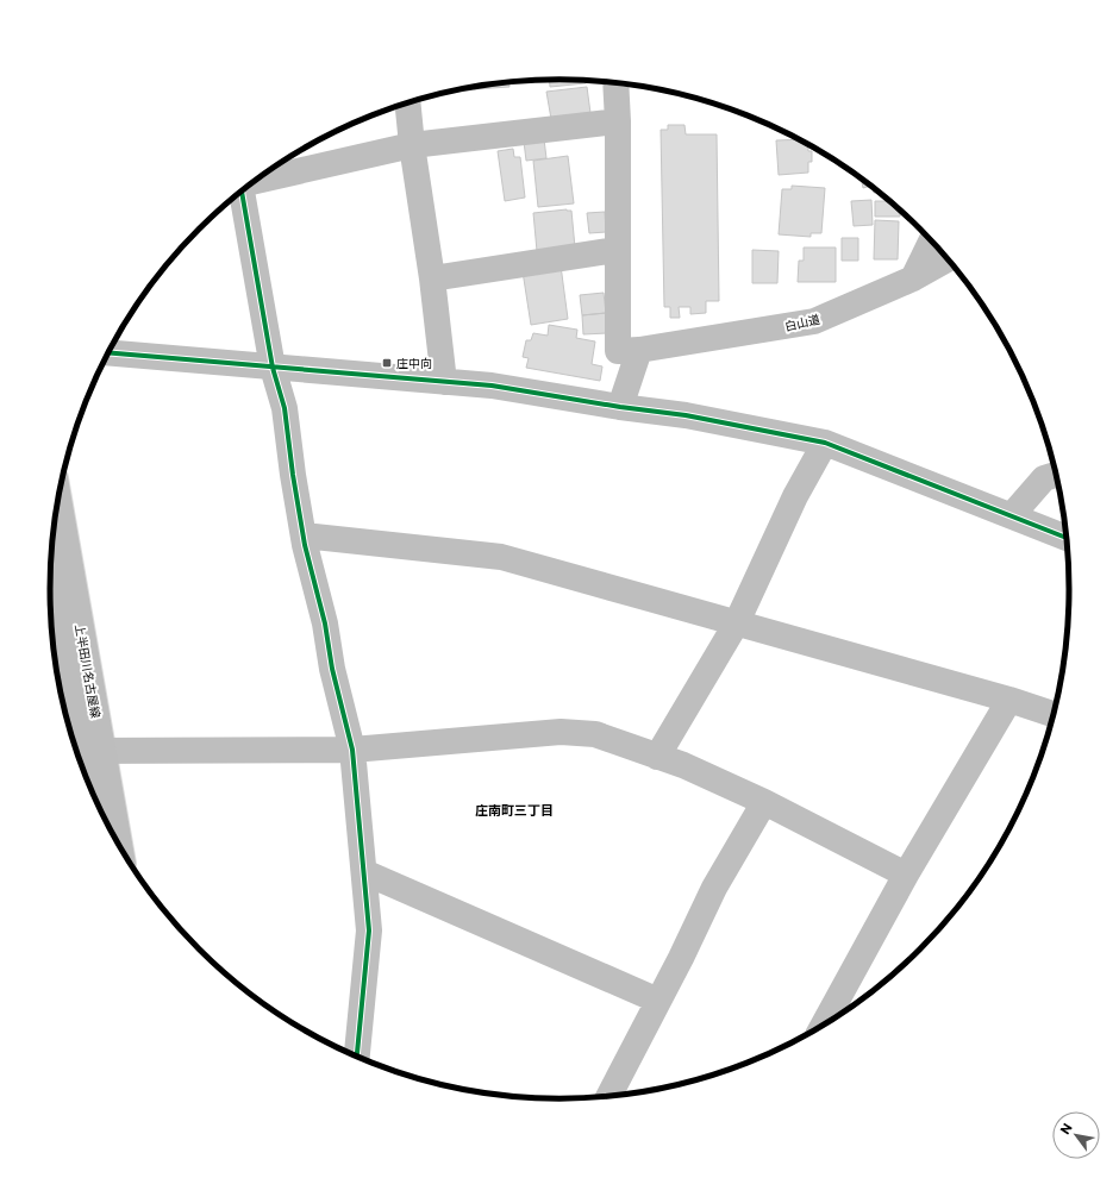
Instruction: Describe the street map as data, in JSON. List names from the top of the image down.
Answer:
{
  "streets": {
    "main road": ["上半田川名古屋線"],
    "street": ["白山道"]
  },
  "districts": ["庄南町三丁目"],
  "places": {
    "transit": ["庄中向"]
  },
  "north": "top left"
}
